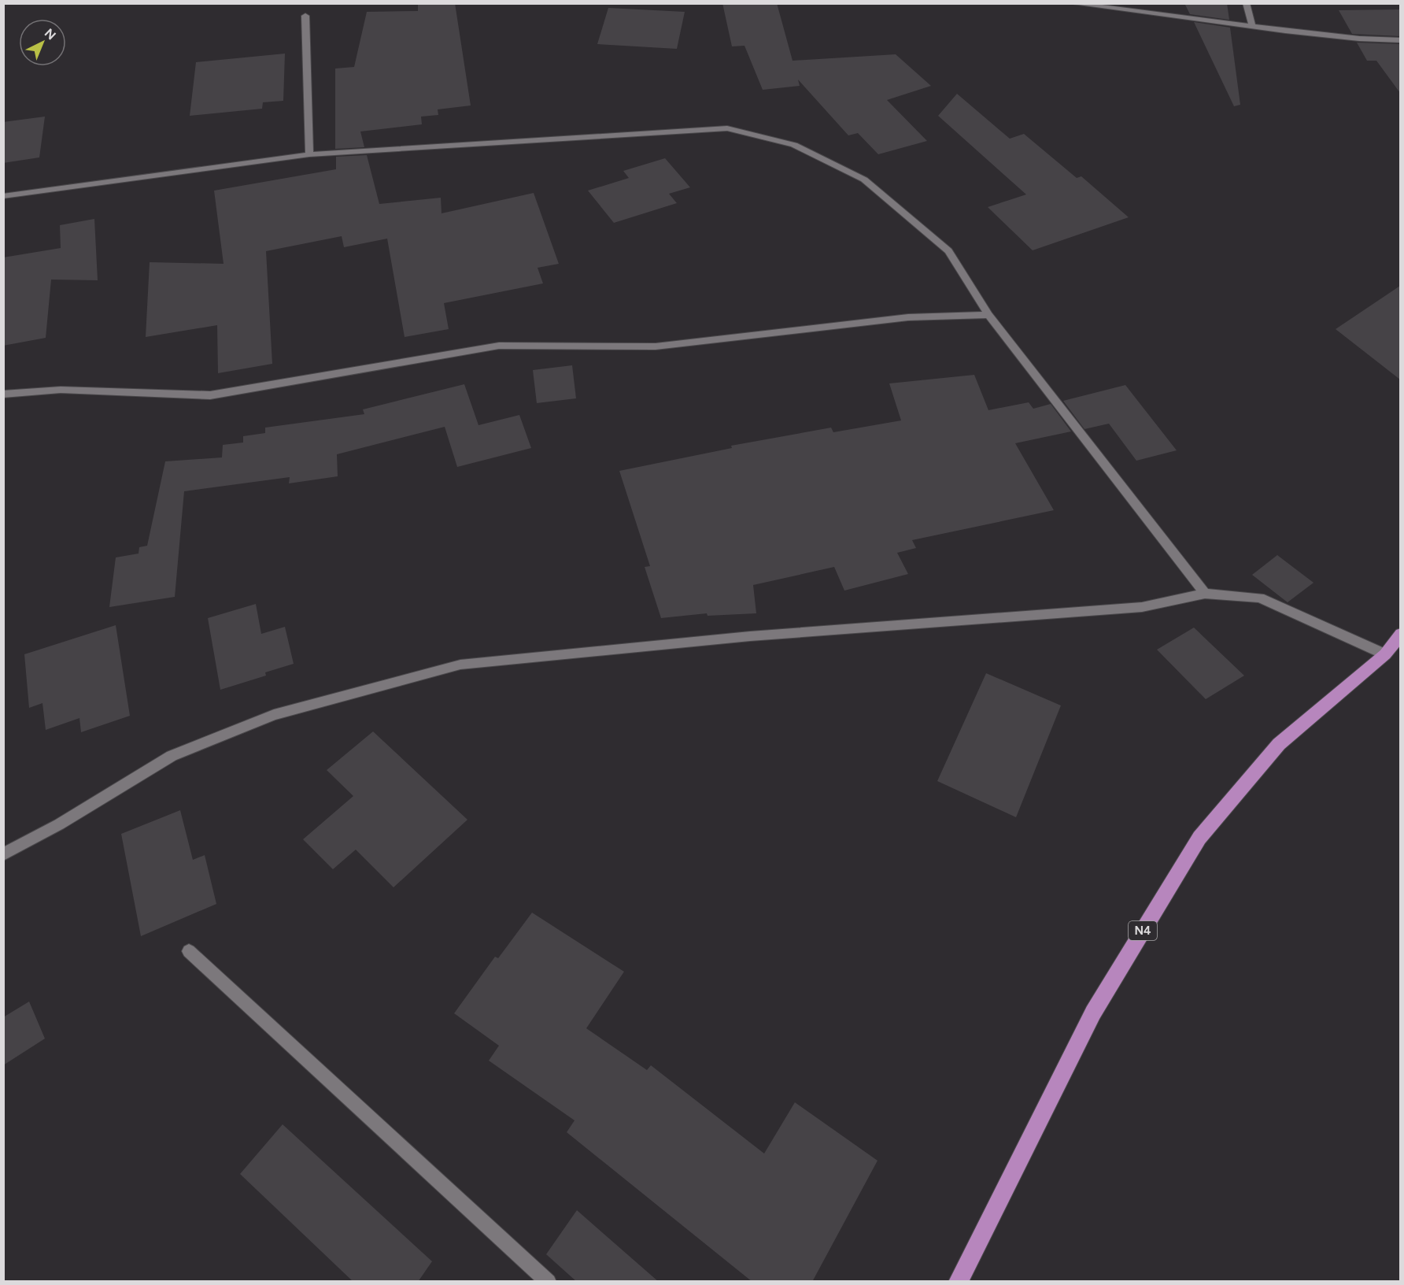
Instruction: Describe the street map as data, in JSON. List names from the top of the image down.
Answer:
{
  "streets": {
    "highway": ["N4"]
  },
  "north": "top right"
}
